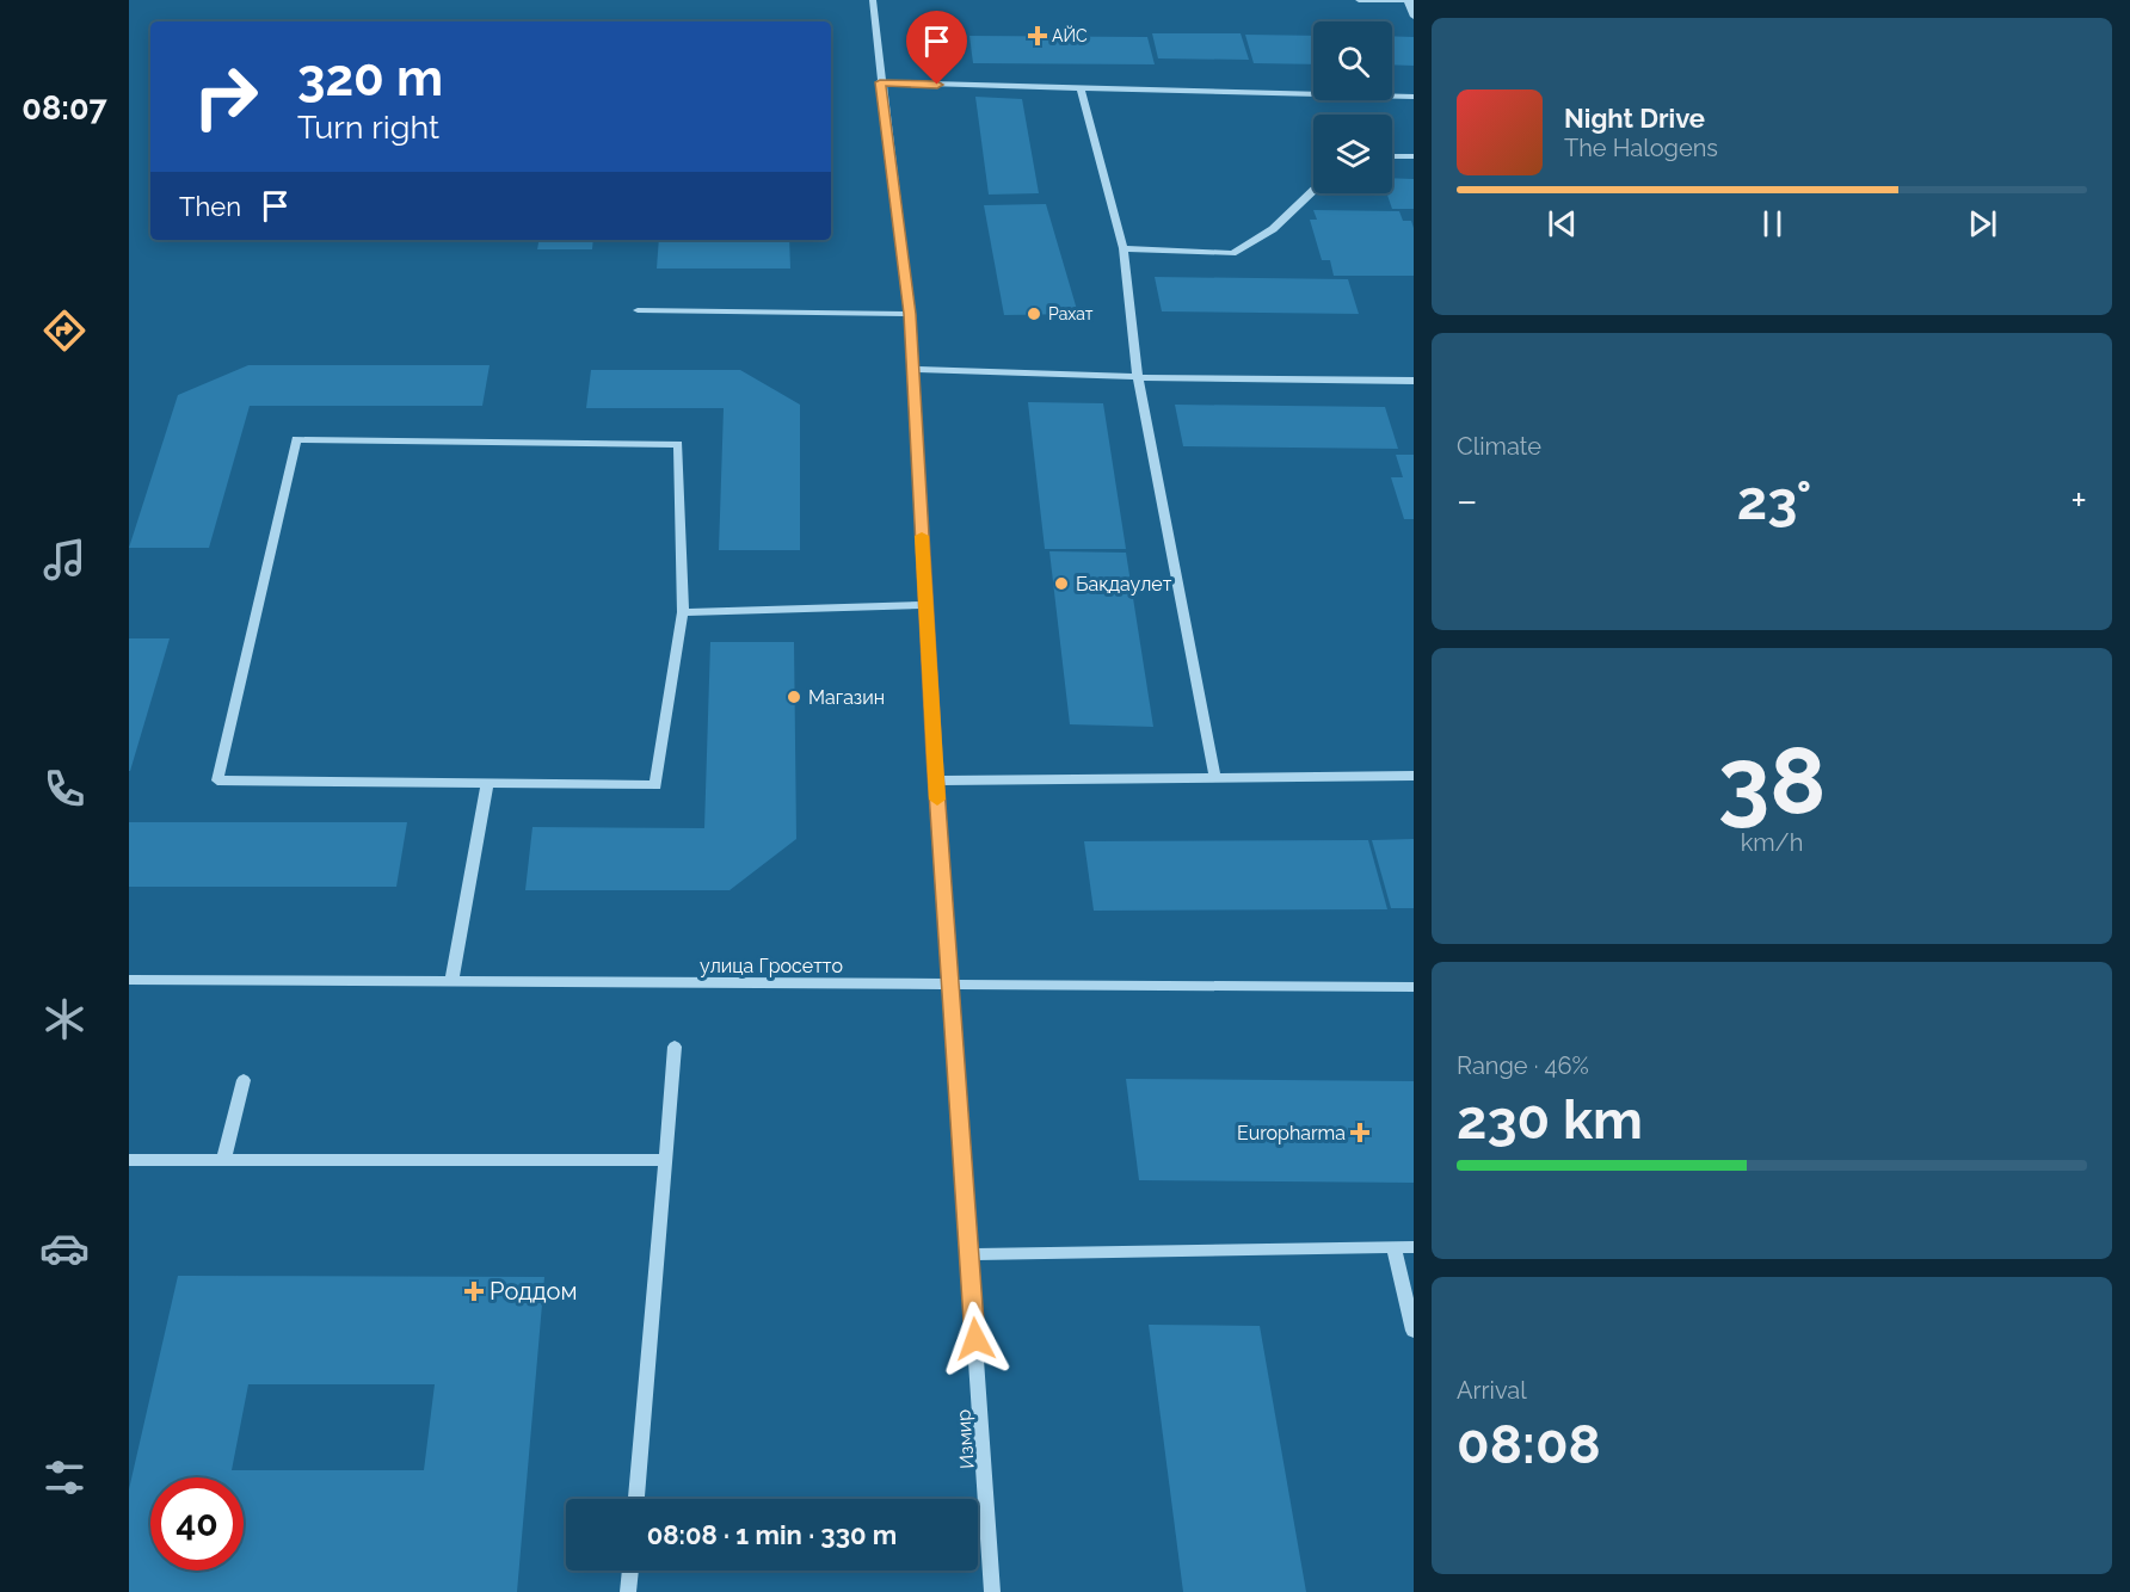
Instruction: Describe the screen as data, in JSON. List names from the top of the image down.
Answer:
{
  "streets": {
    "street": ["улица Гросетто", "Измир"]
  },
  "crossings": [
    ["улица Гросетто", "Измир"]
  ],
  "places": {
    "health": ["АЙС", "Europharma", "Роддом"],
    "other": ["Рахат", "Бақдаулет", "Магазин"]
  },
  "page": {
    "tabs": "08:07",
    "turn": ["320 m", "Turn right"],
    "song": ["Night Drive", "The Halogens"],
    "then": "Then",
    "tile": [
      "Climate",
      ["38", "km/h"],
      ["Range · 46%", "230 km"],
      ["Arrival", "08:08"]
    ],
    "heat": ["−", "23°", "+"],
    "limit": "40",
    "trip": "08:08 · 1 min · 330 m"
  }
}
